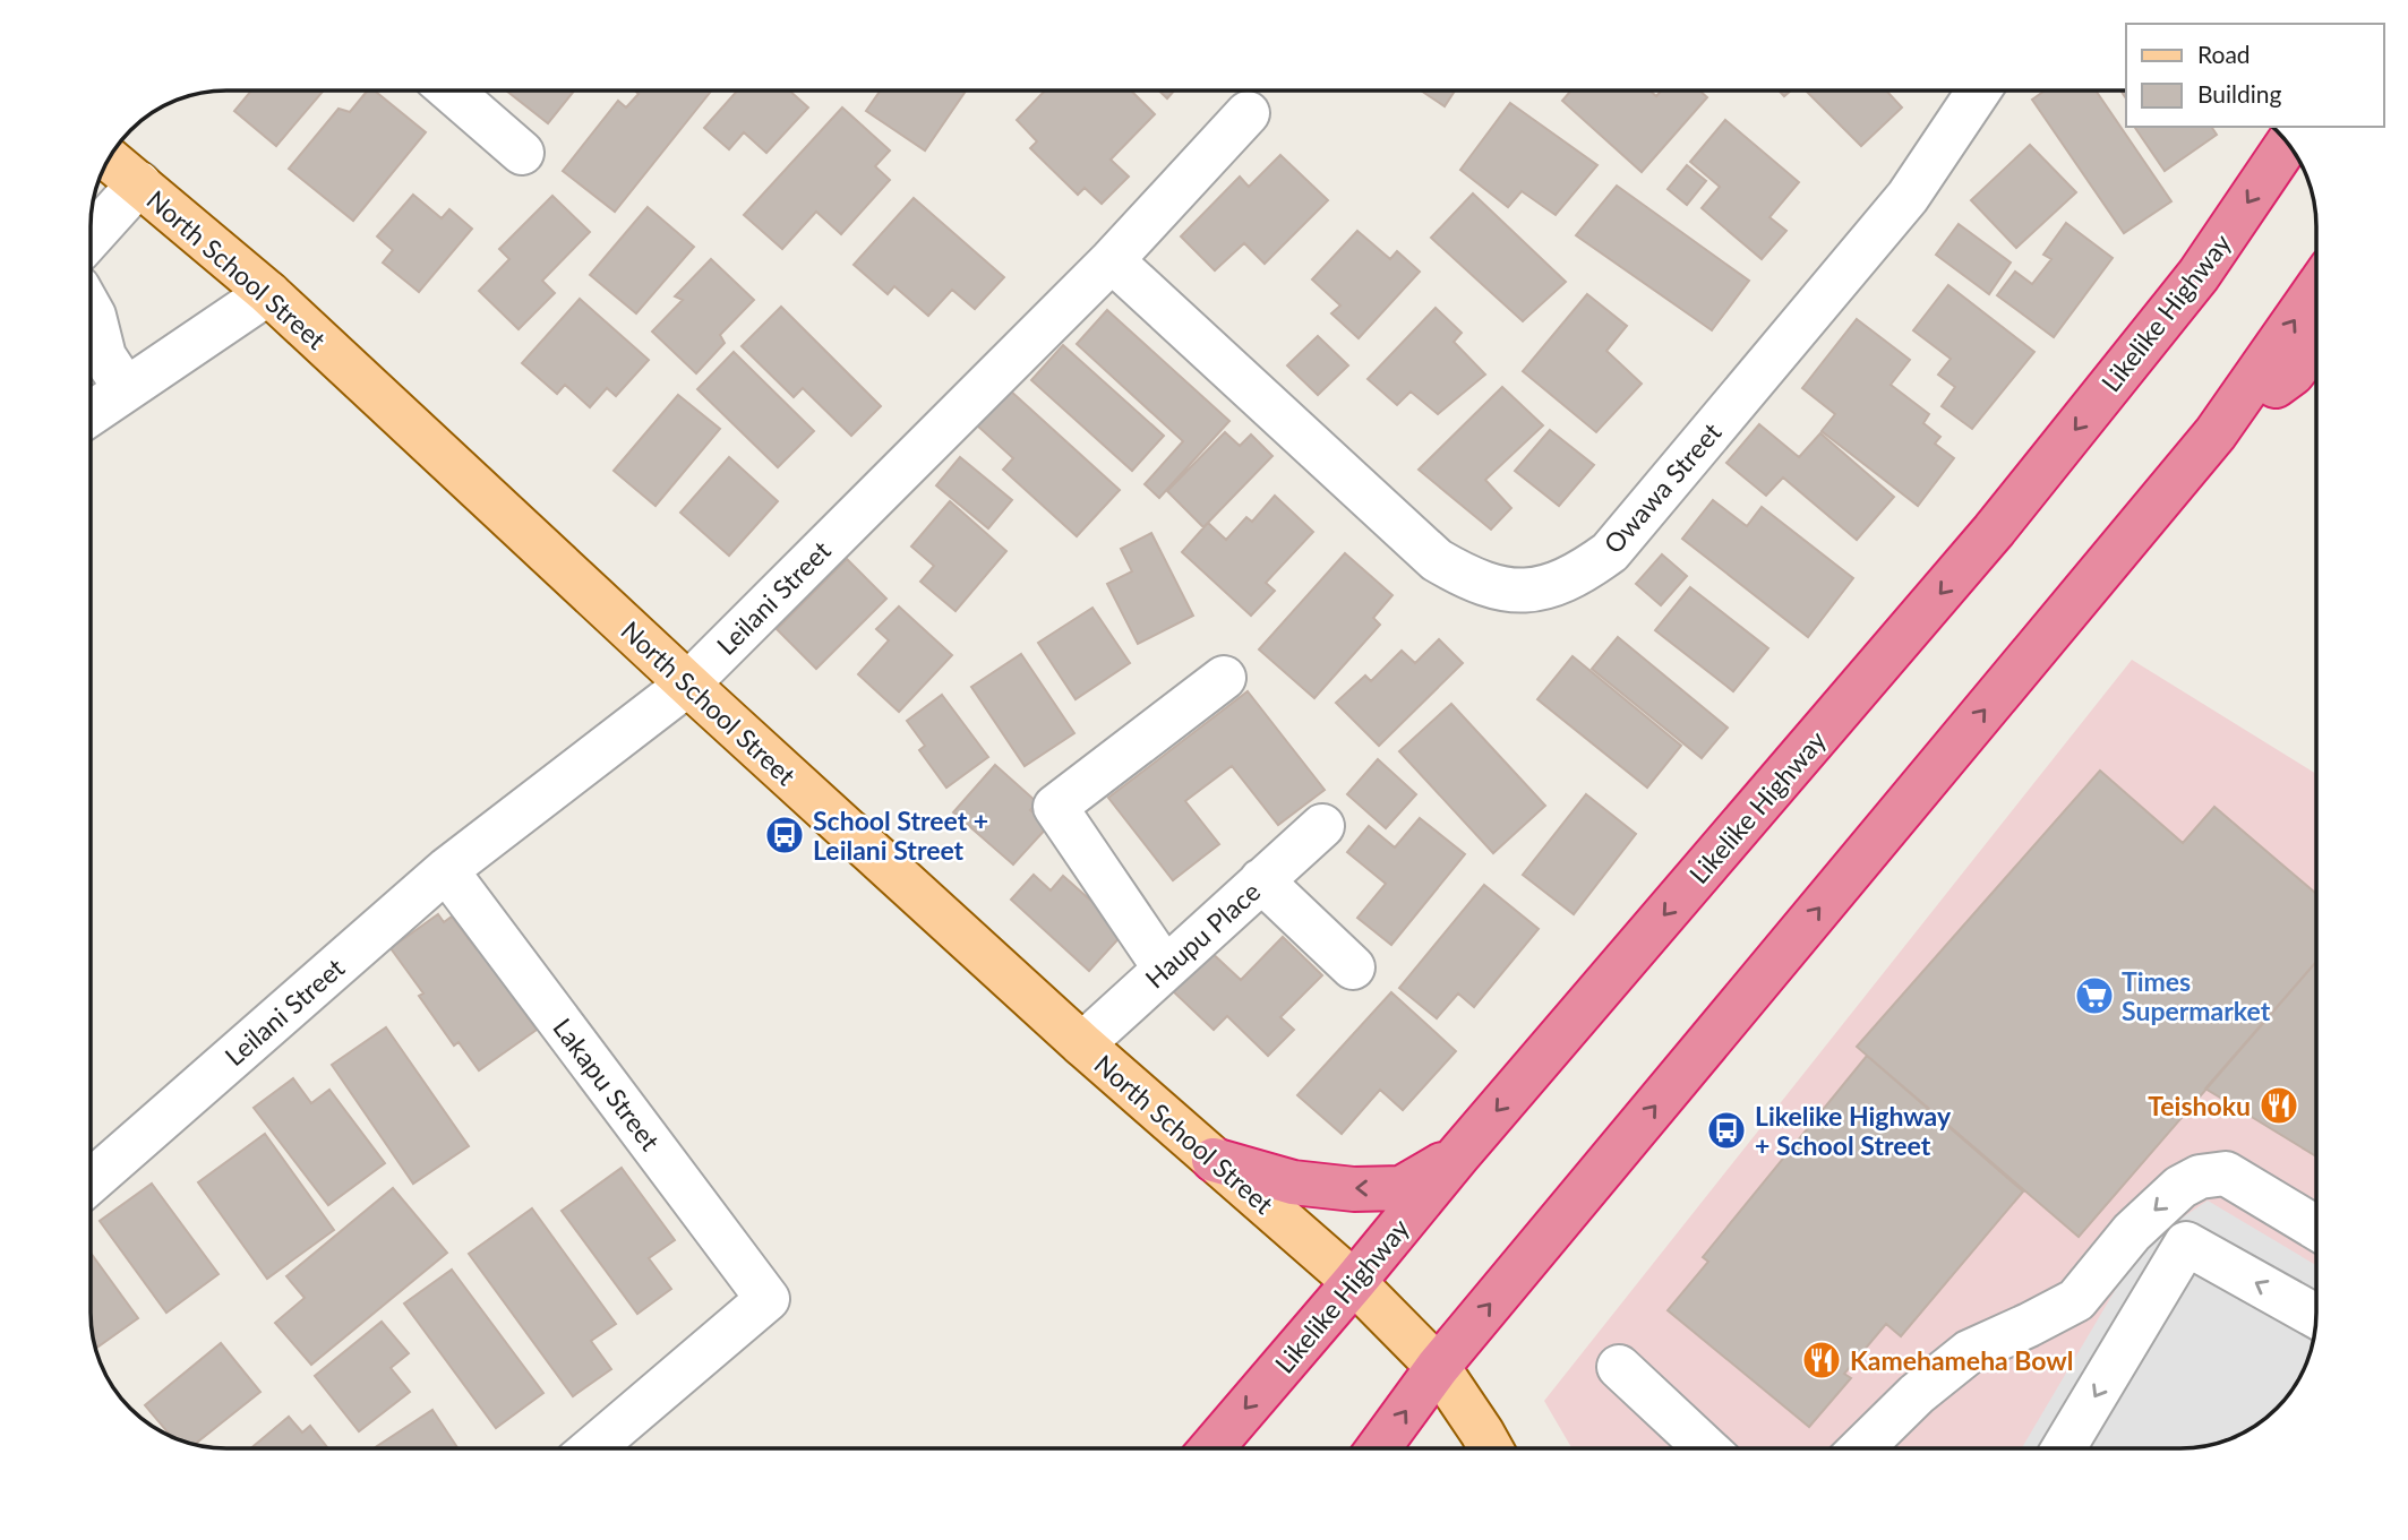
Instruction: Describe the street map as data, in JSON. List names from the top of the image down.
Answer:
{
  "streets": {
    "highway": ["Likelike Highway"],
    "main road": ["North School Street"],
    "street": [
      "Owawa Street",
      "Leilani Street",
      "Haupu Place",
      "Lakapu Street"
    ]
  },
  "crossings": [
    ["North School Street", "Likelike Highway"],
    ["North School Street", "Leilani Street"],
    ["North School Street", "Haupu Place"],
    ["Owawa Street", "Leilani Street"],
    ["Leilani Street", "Lakapu Street"]
  ],
  "places": {
    "bus stop": ["School Street + Leilani Street", "Likelike Highway + School Street"],
    "supermarket": ["Times Supermarket"],
    "restaurant": ["Teishoku", "Kamehameha Bowl"]
  },
  "legend": ["Road", "Building"]
}
